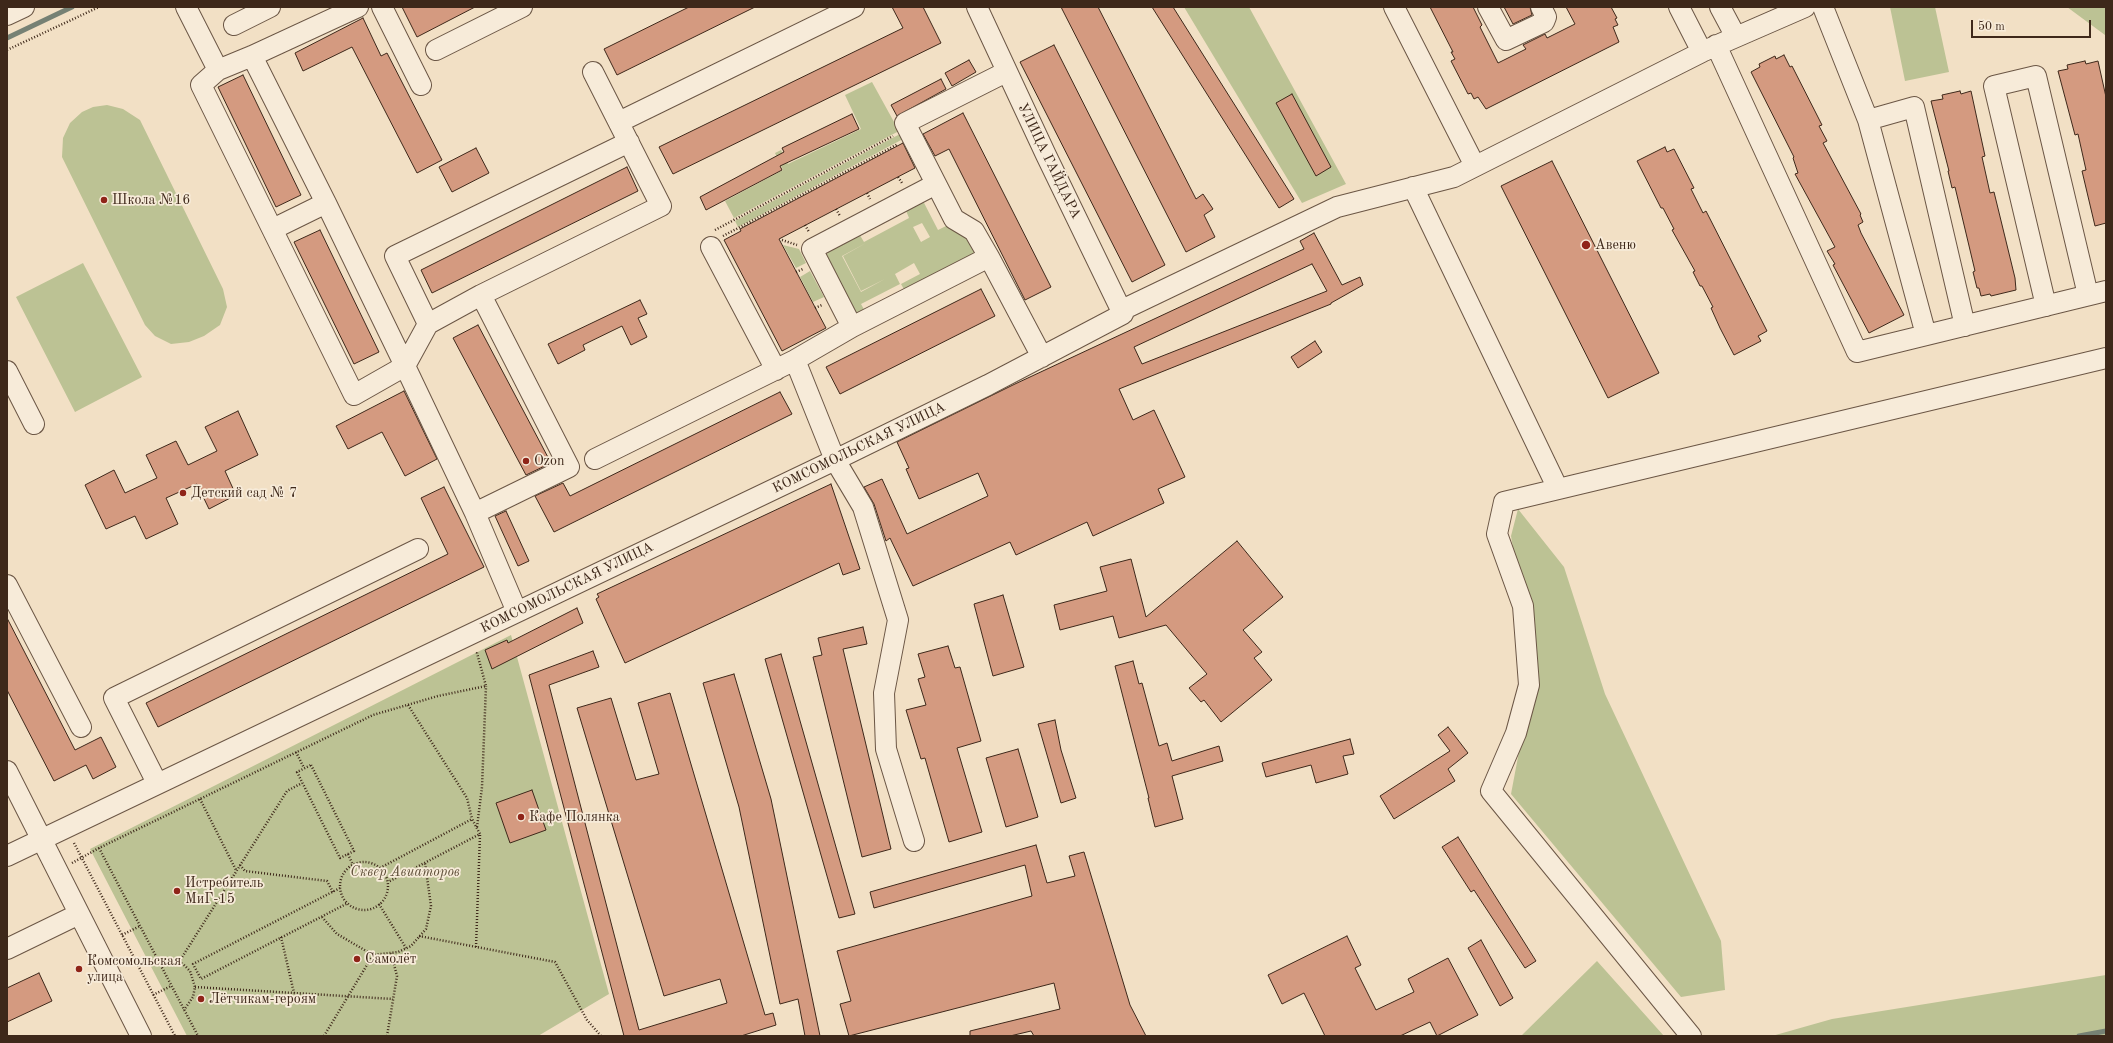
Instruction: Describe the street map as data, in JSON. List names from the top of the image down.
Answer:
{
  "streets": {
    "street": ["УЛИЦА ГАЙДАРА", "КОМСОМОЛЬСКАЯ УЛИЦА"]
  },
  "crossings": [
    ["УЛИЦА ГАЙДАРА", "КОМСОМОЛЬСКАЯ УЛИЦА"]
  ],
  "parks": ["Сквер Авиаторов"],
  "places": [
    "Школа №16",
    "Авеню",
    "Ozon",
    "Детский сад № 7",
    "Кафе Полянка",
    "Истребитель МиГ-15",
    "Самолёт",
    "Комсомольская улица",
    "Лётчикам-героям"
  ],
  "scale_bar": "50 m"
}
